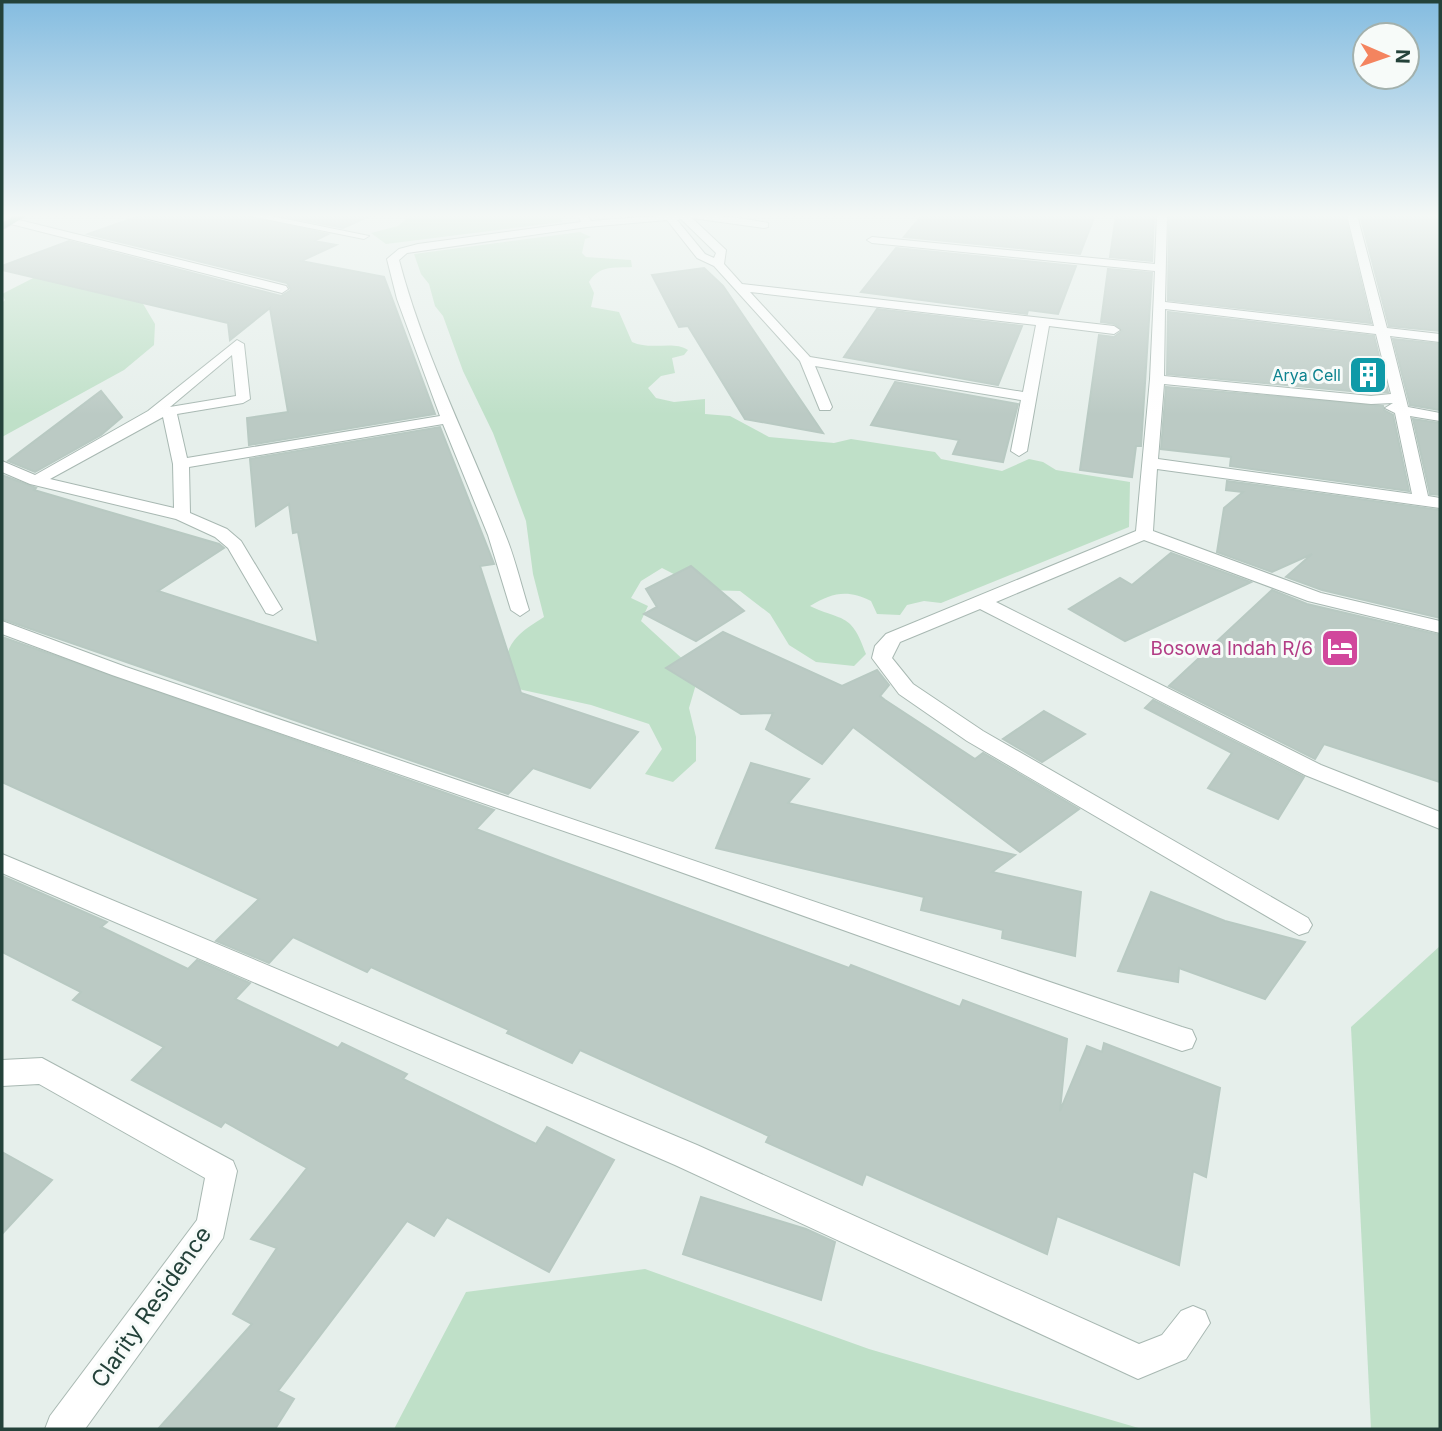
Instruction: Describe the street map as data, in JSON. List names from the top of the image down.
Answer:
{
  "streets": {
    "street": ["Clarity Residence"]
  },
  "places": {
    "building": ["Arya Cell"],
    "hotel": ["Bosowa Indah R/6"]
  },
  "north": "right"
}
